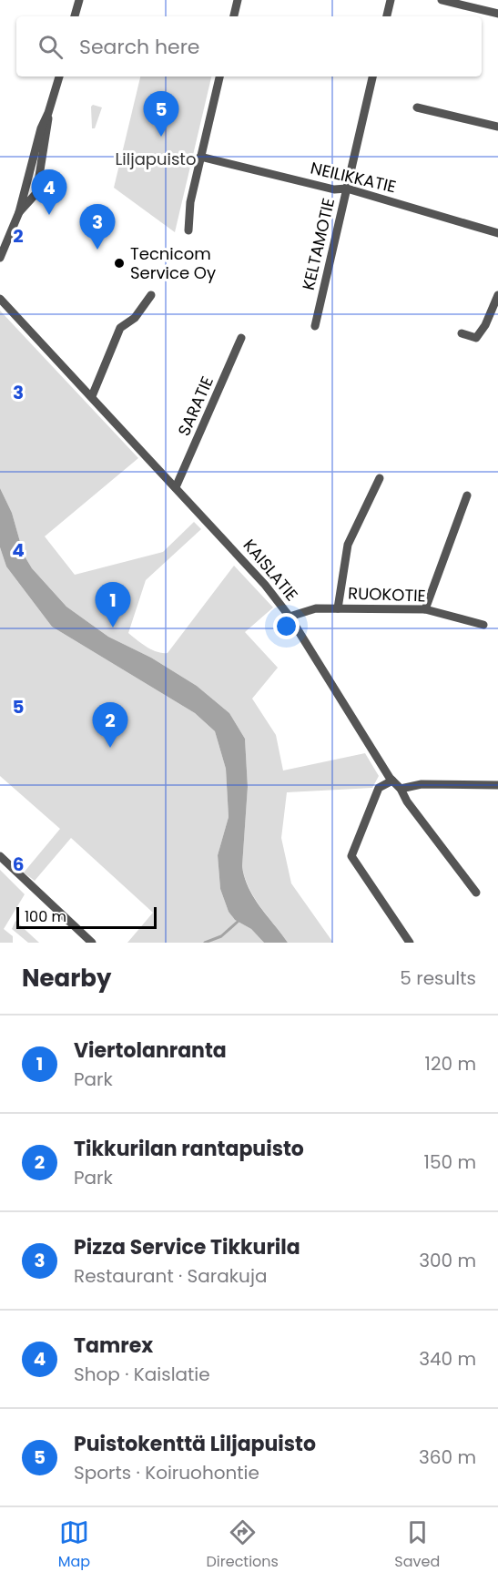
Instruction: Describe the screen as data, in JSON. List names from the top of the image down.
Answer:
{
  "streets": {
    "street": [
      "NEILIKKATIE",
      "KELTAMOTIE",
      "SARATIE",
      "KAISLATIE",
      "RUOKOTIE"
    ]
  },
  "crossings": [
    ["NEILIKKATIE", "KELTAMOTIE"],
    ["SARATIE", "KAISLATIE"],
    ["KAISLATIE", "RUOKOTIE"]
  ],
  "parks": ["Liljapuisto"],
  "places": ["Tecnicom Service Oy"],
  "scale_bar": "100 m",
  "page": {
    "search": "Search here",
    "pins": [
      "5",
      "4",
      "3",
      "1",
      "2"
    ],
    "scale": "100 m",
    "heading": ["Nearby", "5 results"],
    "list": [
      {
        "mark": "1",
        "name": "Viertolanranta",
        "note": "Park",
        "value": "120 m"
      },
      {
        "mark": "2",
        "name": "Tikkurilan rantapuisto",
        "note": "Park",
        "value": "150 m"
      },
      {
        "mark": "3",
        "name": "Pizza Service Tikkurila",
        "note": "Restaurant · Sarakuja",
        "value": "300 m"
      },
      {
        "mark": "4",
        "name": "Tamrex",
        "note": "Shop · Kaislatie",
        "value": "340 m"
      },
      {
        "mark": "5",
        "name": "Puistokenttä Liljapuisto",
        "note": "Sports · Koiruohontie",
        "value": "360 m"
      }
    ],
    "nav": ["Map", "Directions", "Saved"]
  },
  "grid": {
    "rows": [
      "2",
      "3",
      "4",
      "5",
      "6"
    ]
  }
}
